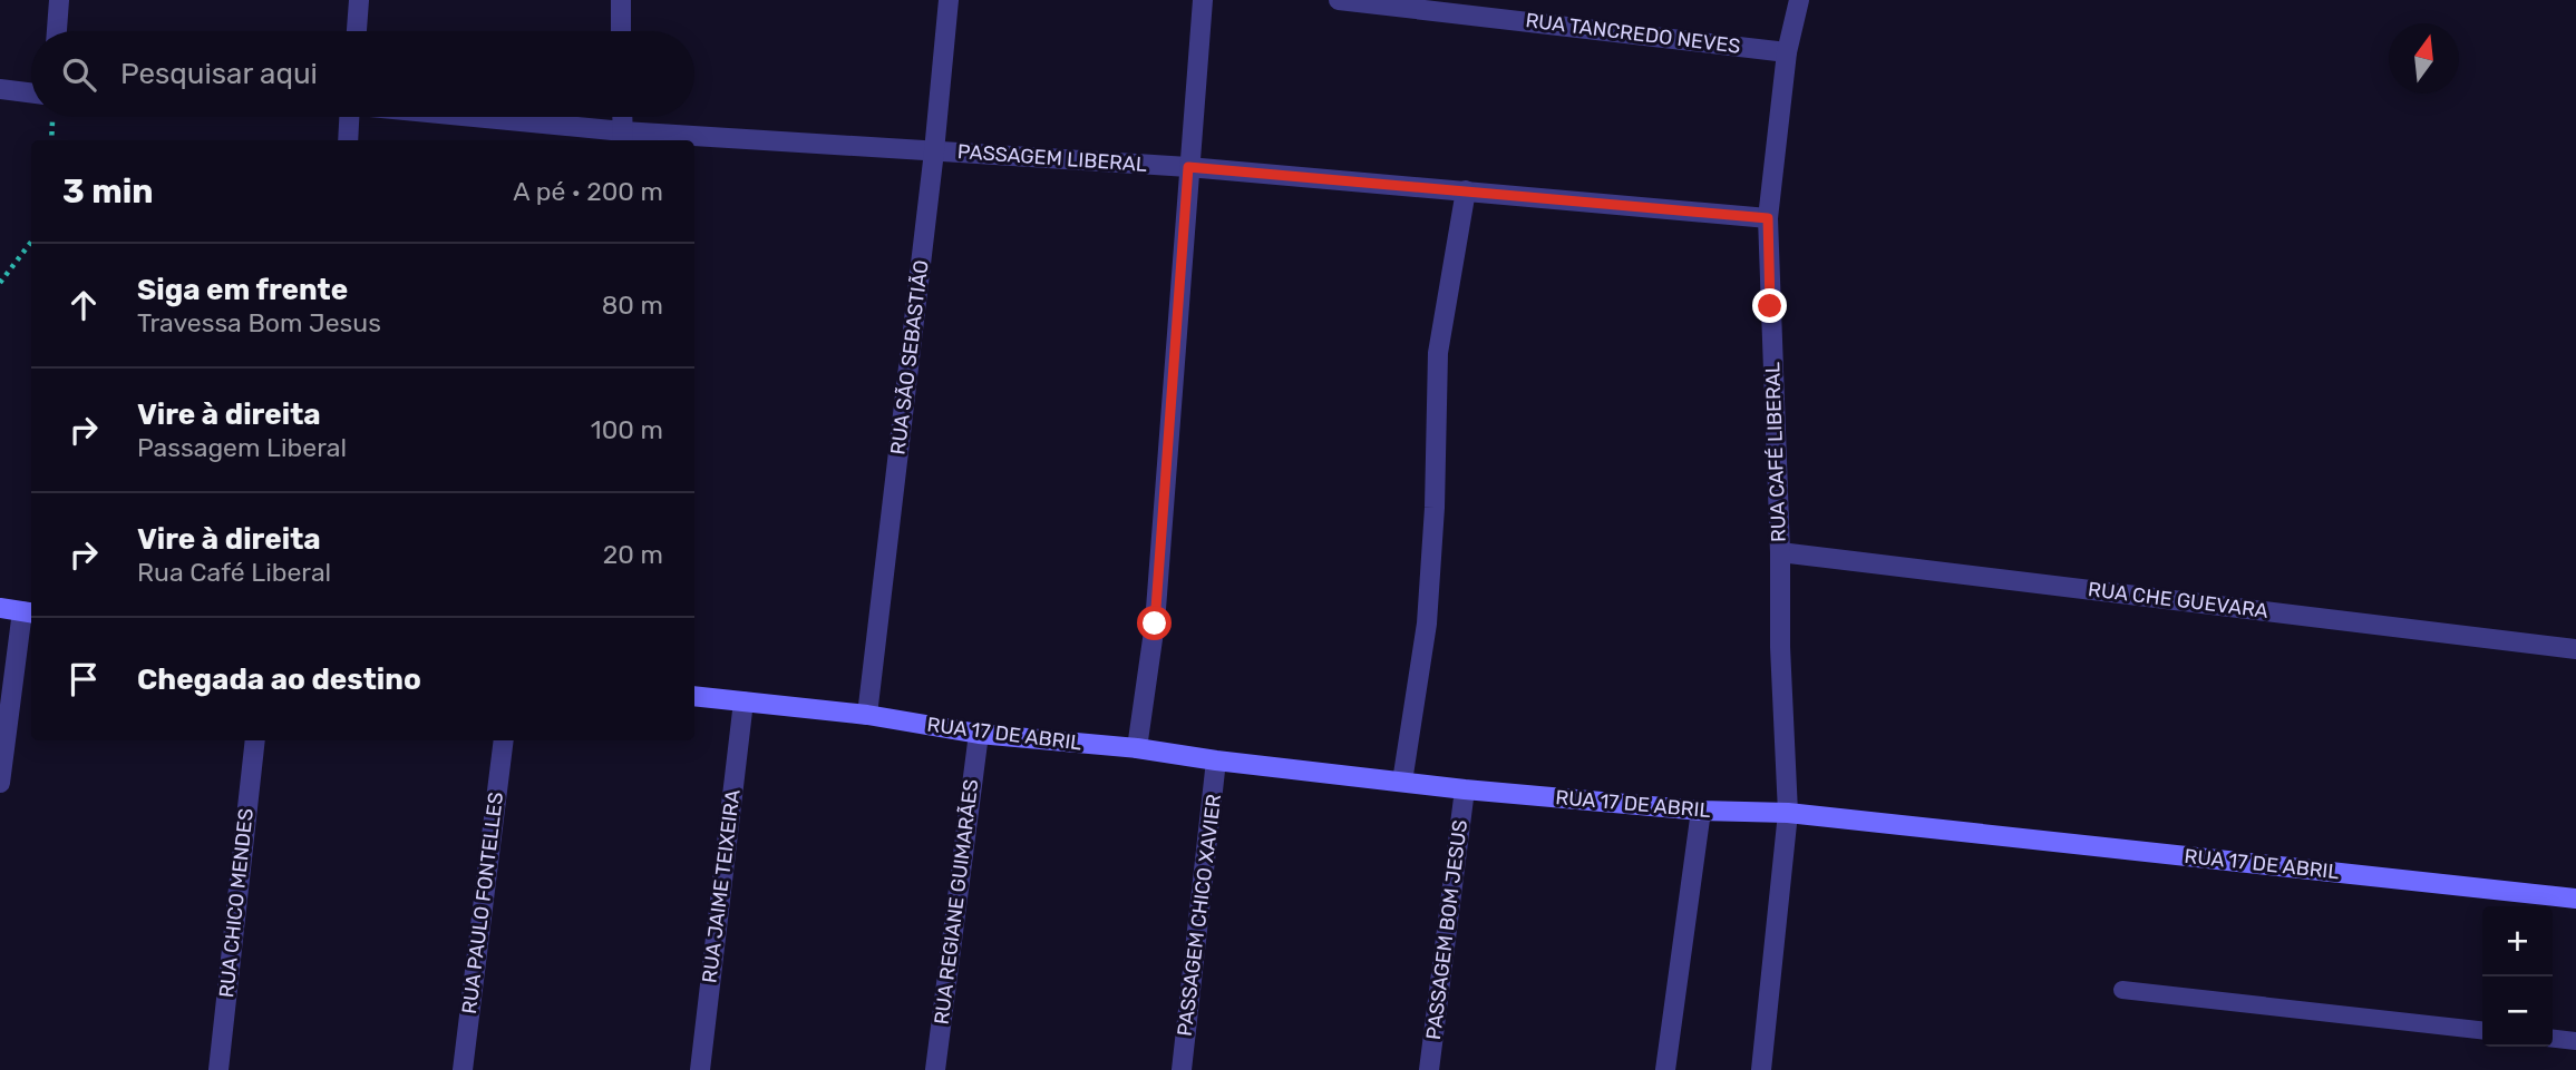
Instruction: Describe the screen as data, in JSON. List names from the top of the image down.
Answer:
{
  "streets": {
    "street": [
      "RUA TANCREDO NEVES",
      "PASSAGEM LIBERAL",
      "RUA SÃO SEBASTIÃO",
      "RUA CAFÉ LIBERAL",
      "RUA CHE GUEVARA",
      "RUA 17 DE ABRIL",
      "RUA JAIME TEIXEIRA",
      "RUA REGIANE GUIMARÃES",
      "RUA CHICO MENDES",
      "RUA PAULO FONTELLES",
      "PASSAGEM CHICO XAVIER",
      "PASSAGEM BOM JESUS"
    ]
  },
  "crossings": [
    ["RUA TANCREDO NEVES", "RUA CAFÉ LIBERAL"],
    ["PASSAGEM LIBERAL", "RUA SÃO SEBASTIÃO"],
    ["PASSAGEM LIBERAL", "RUA CAFÉ LIBERAL"],
    ["RUA SÃO SEBASTIÃO", "RUA 17 DE ABRIL"],
    ["RUA CAFÉ LIBERAL", "RUA CHE GUEVARA"],
    ["RUA CAFÉ LIBERAL", "RUA 17 DE ABRIL"],
    ["RUA 17 DE ABRIL", "RUA JAIME TEIXEIRA"],
    ["RUA 17 DE ABRIL", "RUA REGIANE GUIMARÃES"],
    ["RUA 17 DE ABRIL", "PASSAGEM CHICO XAVIER"],
    ["RUA 17 DE ABRIL", "PASSAGEM BOM JESUS"]
  ],
  "north": "top",
  "page": {
    "search": "Pesquisar aqui",
    "heading": ["3 min", "A pé · 200 m"],
    "list": [
      ["Siga em frente", "Travessa Bom Jesus", "80 m"],
      ["Vire à direita", "Passagem Liberal", "100 m"],
      ["Vire à direita", "Rua Café Liberal", "20 m"],
      "Chegada ao destino"
    ],
    "map_buttons": ["+", "−"]
  }
}
